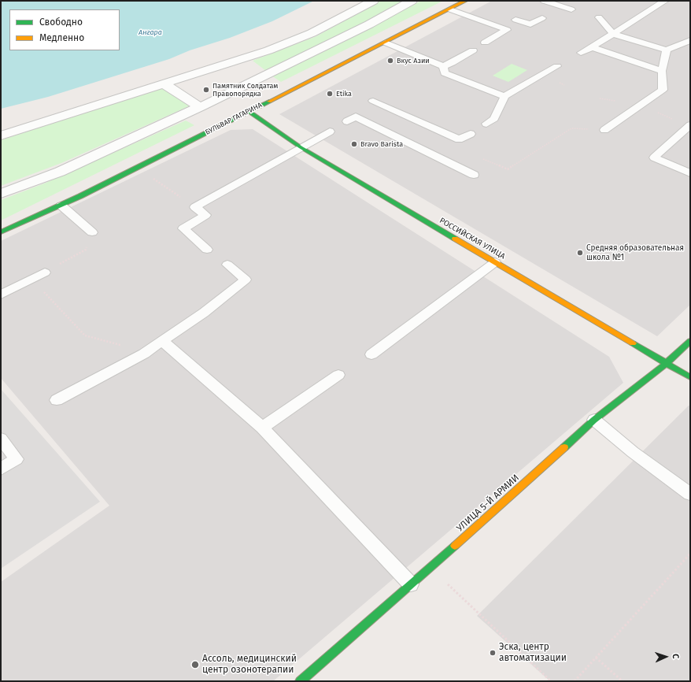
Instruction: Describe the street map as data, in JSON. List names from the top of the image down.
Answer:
{
  "streets": {
    "street": ["БУЛЬВАР ГАГАРИНА", "РОССИЙСКАЯ УЛИЦА", "УЛИЦА 5-Й АРМИИ"]
  },
  "crossings": [
    ["БУЛЬВАР ГАГАРИНА", "РОССИЙСКАЯ УЛИЦА"],
    ["РОССИЙСКАЯ УЛИЦА", "УЛИЦА 5-Й АРМИИ"]
  ],
  "water": ["Ангара"],
  "places": [
    "Вкус Азии",
    "Памятник Солдатам Правопорядка",
    "Etika",
    "Bravo Barista",
    "Средняя образовательная школа №1",
    "Эска, центр автоматизации",
    "Ассоль, медицинский центр озонотерапии"
  ],
  "legend": ["Свободно", "Медленно"],
  "north": "right"
}
